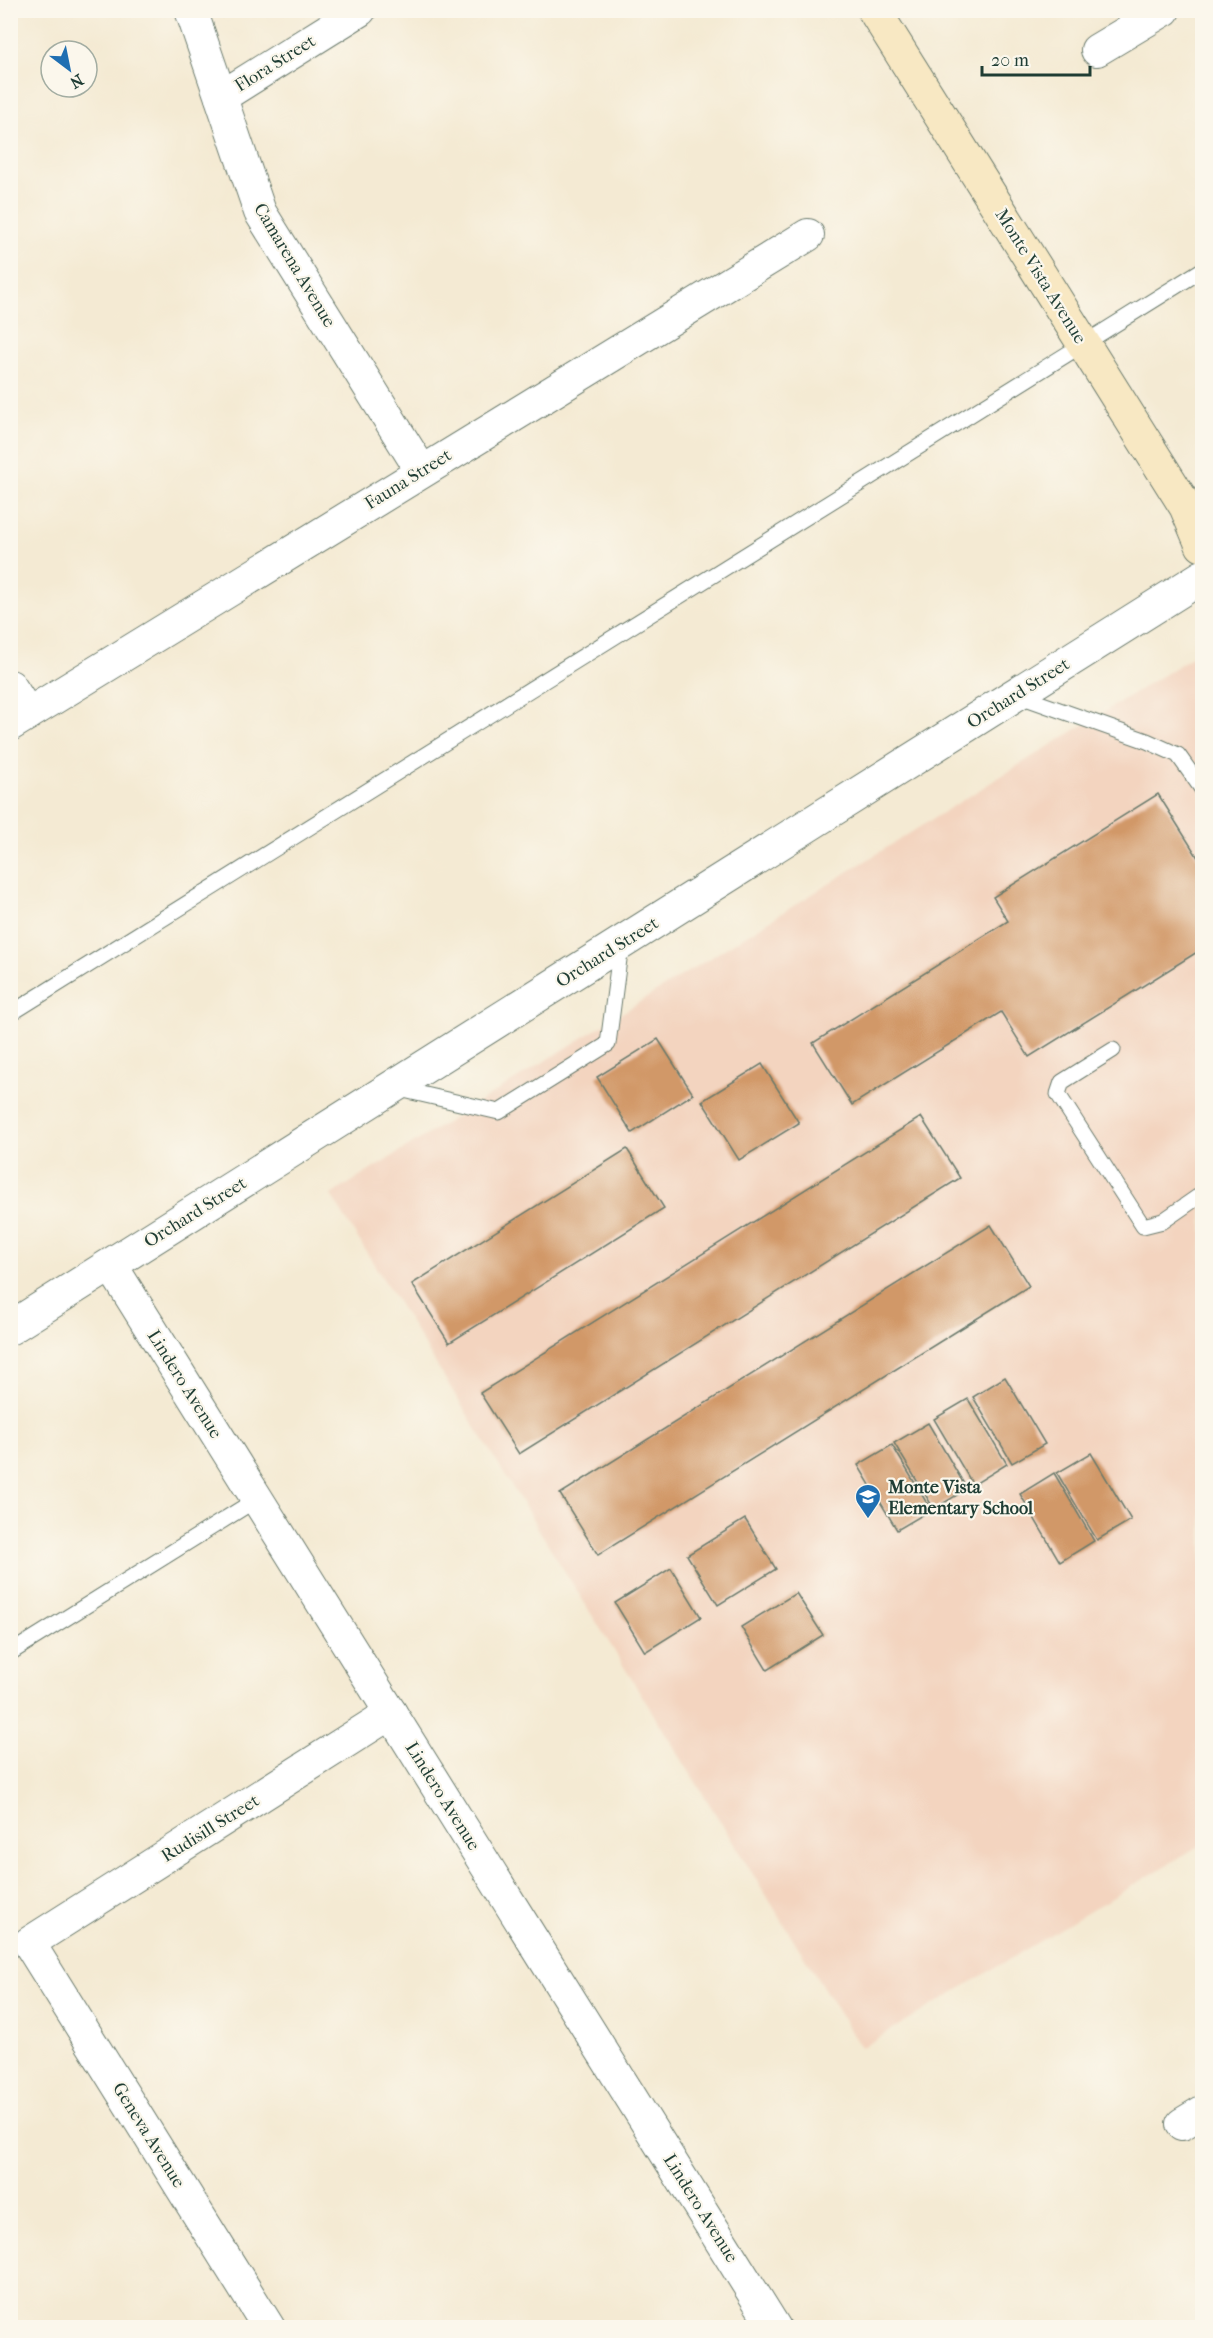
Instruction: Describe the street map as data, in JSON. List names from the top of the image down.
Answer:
{
  "streets": {
    "main road": ["Monte Vista Avenue"],
    "street": [
      "Flora Street",
      "Camarena Avenue",
      "Fauna Street",
      "Orchard Street",
      "Lindero Avenue",
      "Rudisill Street",
      "Geneva Avenue"
    ]
  },
  "crossings": [
    ["Flora Street", "Camarena Avenue"],
    ["Camarena Avenue", "Fauna Street"],
    ["Orchard Street", "Lindero Avenue"],
    ["Lindero Avenue", "Rudisill Street"],
    ["Rudisill Street", "Geneva Avenue"]
  ],
  "places": {
    "school or university": ["Monte Vista Elementary School"]
  },
  "scale_bar": "20 m",
  "north": "bottom right"
}
